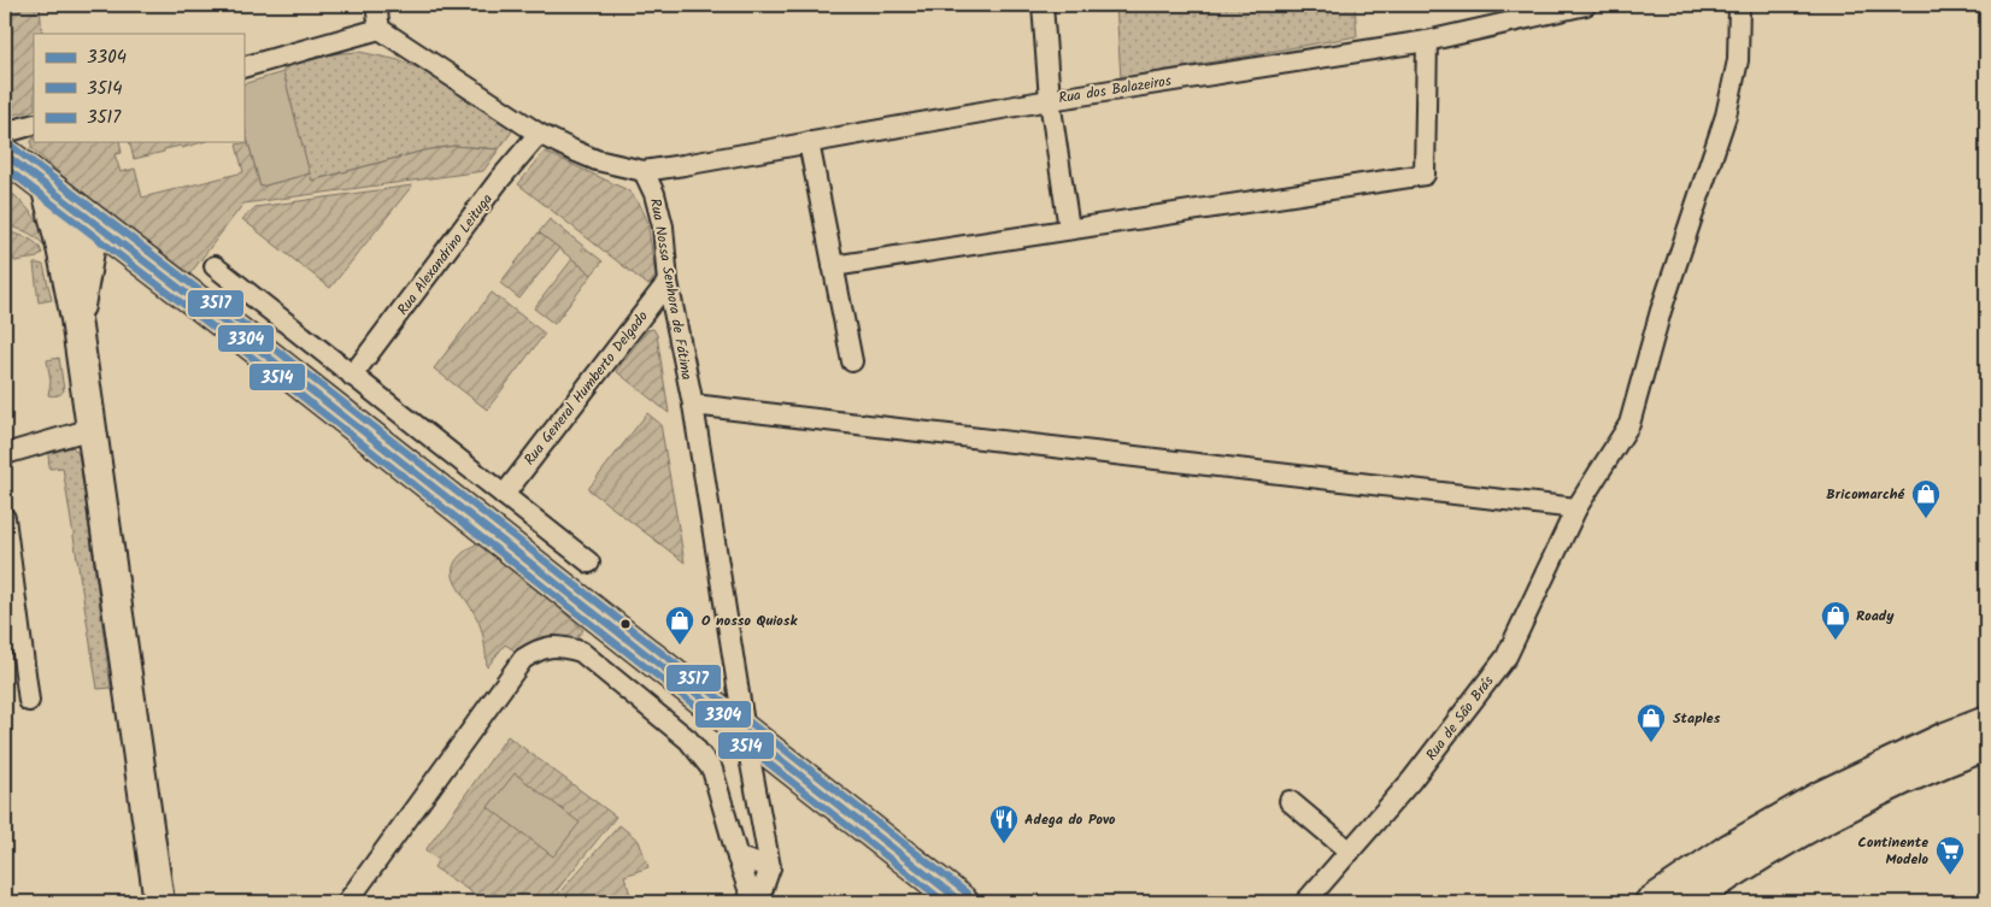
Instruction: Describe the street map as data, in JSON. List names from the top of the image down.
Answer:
{
  "streets": {
    "street": [
      "Rua dos Balazeiros",
      "Rua Alexandrino Leituga",
      "Rua Nossa Senhora de Fátima",
      "Rua General Humberto Delgado",
      "Rua de São Brás"
    ]
  },
  "crossings": [
    ["Rua dos Balazeiros", "Rua Nossa Senhora de Fátima"],
    ["Rua Nossa Senhora de Fátima", "Rua General Humberto Delgado"]
  ],
  "places": {
    "shop": [
      "Bricomarché",
      "Roady",
      "O nosso Quiosk",
      "Staples"
    ],
    "restaurant": ["Adega do Povo"],
    "supermarket": ["Continente Modelo"]
  },
  "lines": ["transit line 3517", "transit line 3304", "transit line 3514"],
  "legend": ["3304", "3514", "3517"]
}
